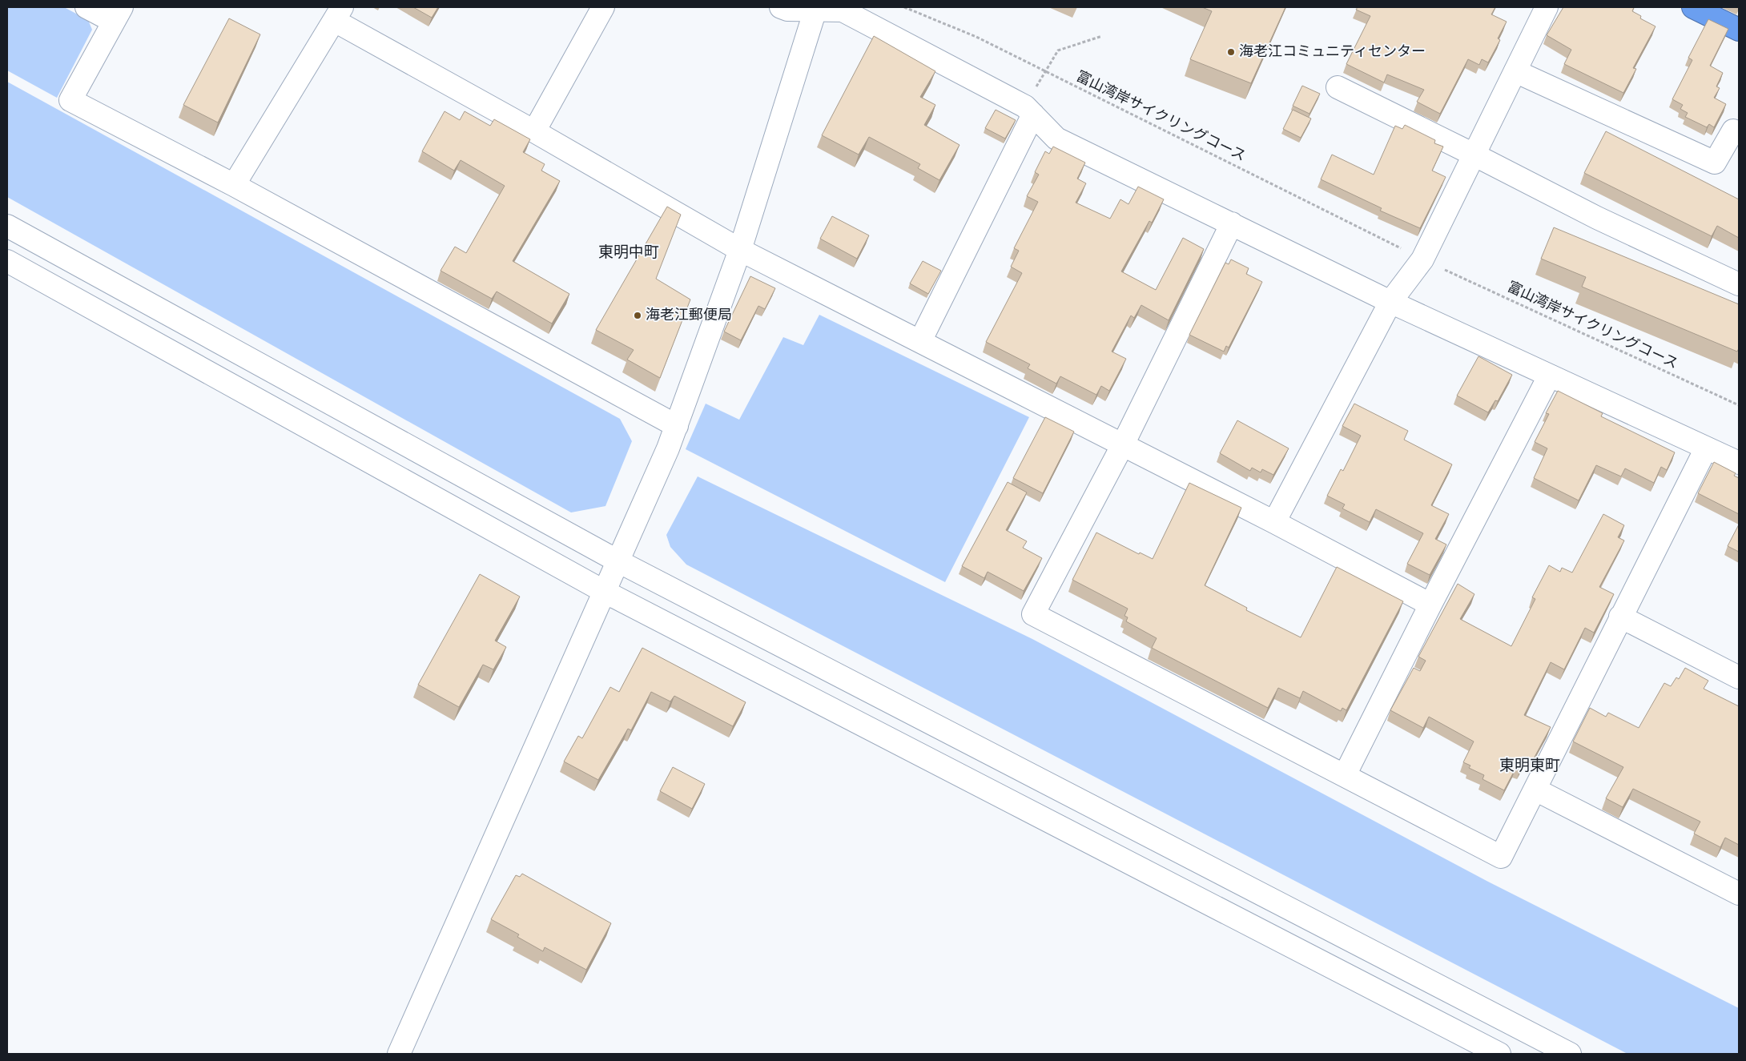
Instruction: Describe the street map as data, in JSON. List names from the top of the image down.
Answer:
{
  "streets": {
    "path": ["富山湾岸サイクリングコース"]
  },
  "districts": ["東明中町", "東明東町"],
  "places": ["海老江コミュニティセンター", "海老江郵便局"]
}
